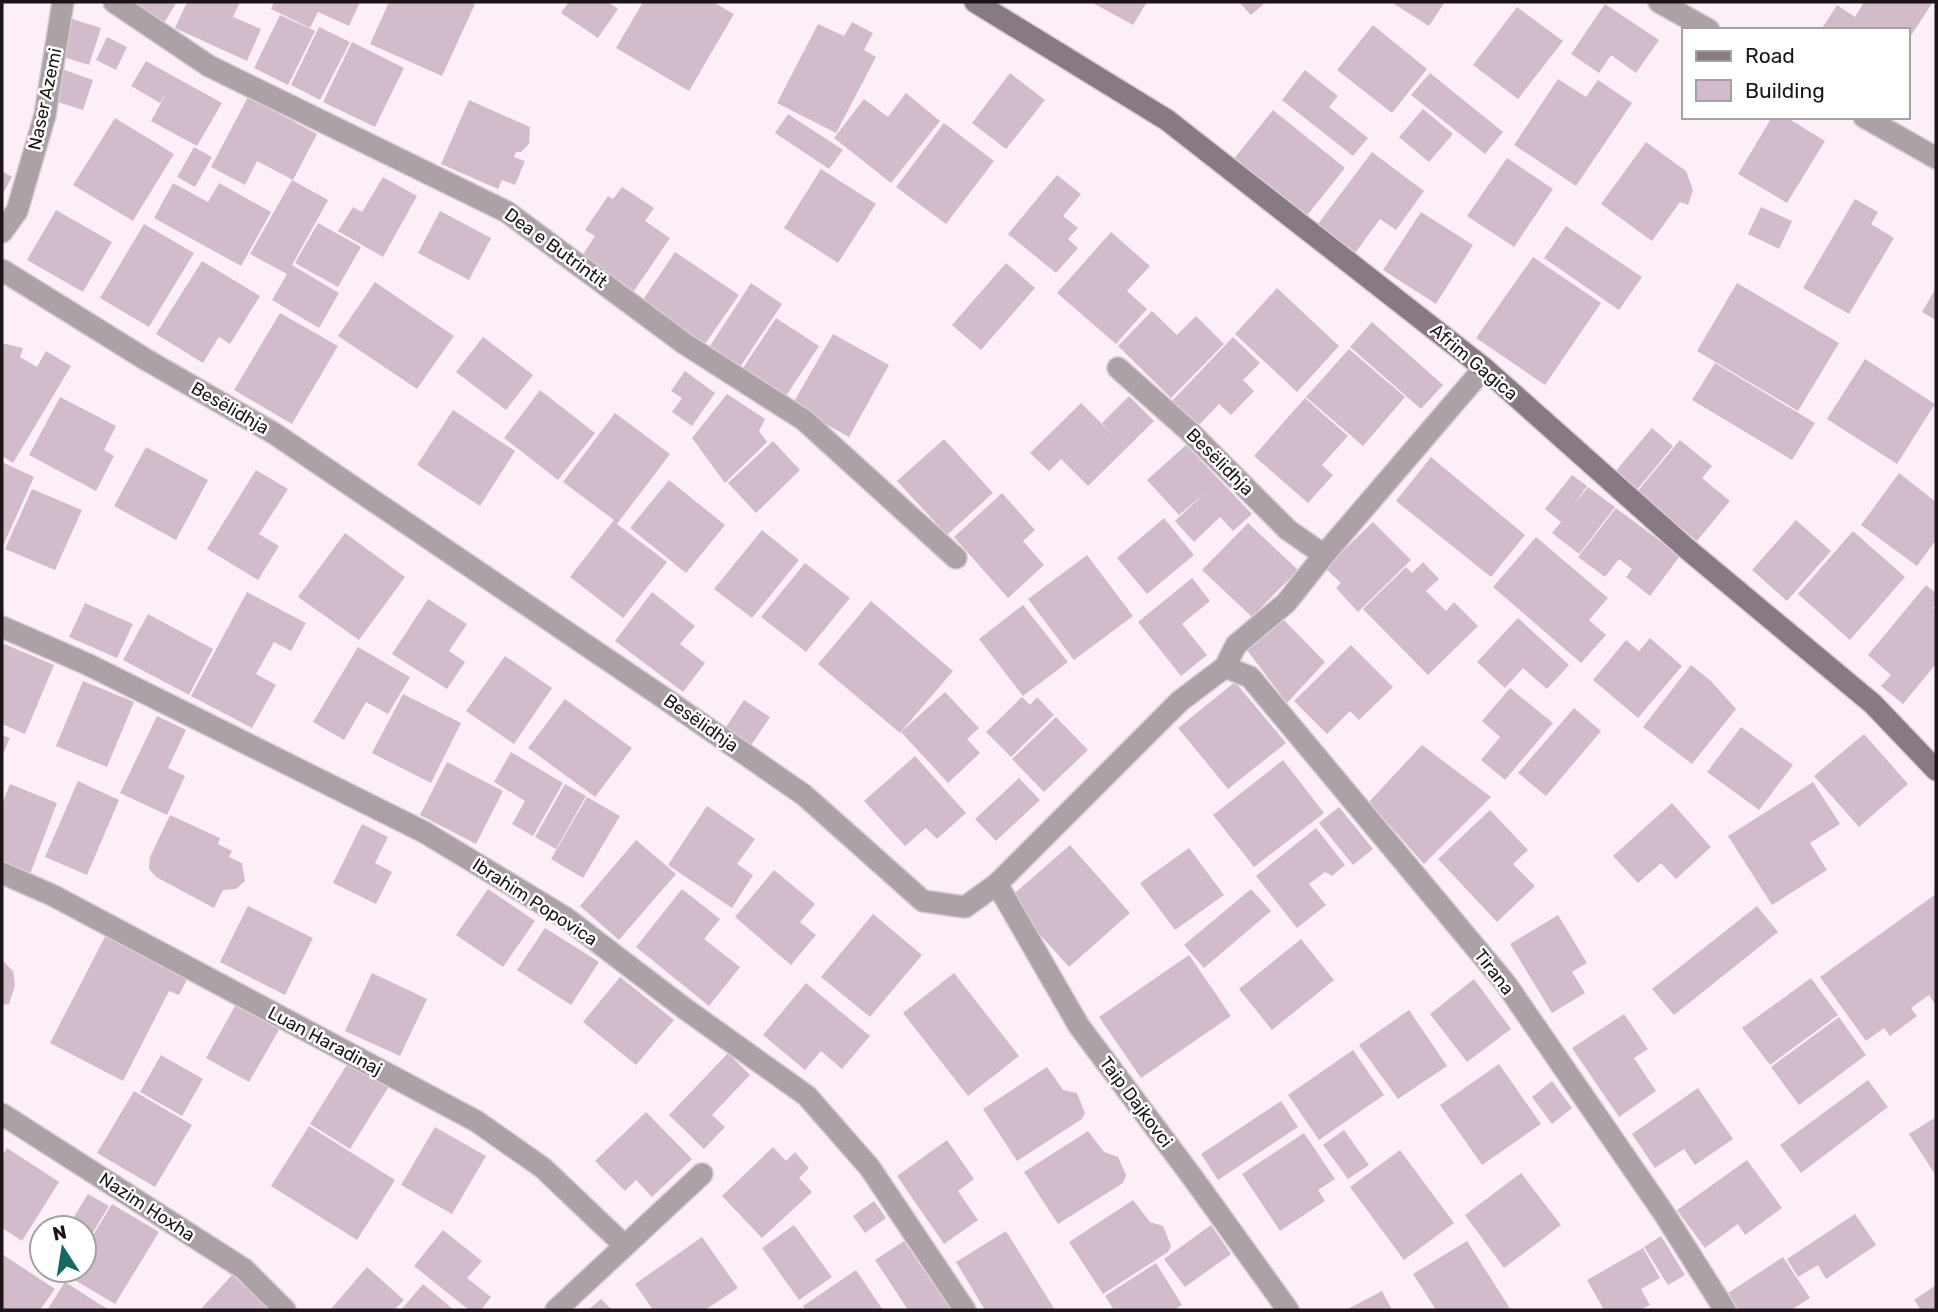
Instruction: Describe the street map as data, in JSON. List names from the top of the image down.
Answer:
{
  "streets": {
    "street": [
      "Naser Azemi",
      "Dea e Butrintit",
      "Afrim Gagica",
      "Besëlidhja",
      "Ibrahim Popovica",
      "Tirana",
      "Luan Haradinaj",
      "Taip Dajkovci",
      "Nazim Hoxha"
    ]
  },
  "crossings": [
    ["Afrim Gagica", "Besëlidhja"],
    ["Besëlidhja", "Tirana"],
    ["Besëlidhja", "Taip Dajkovci"]
  ],
  "legend": ["Road", "Building"],
  "north": "top"
}
